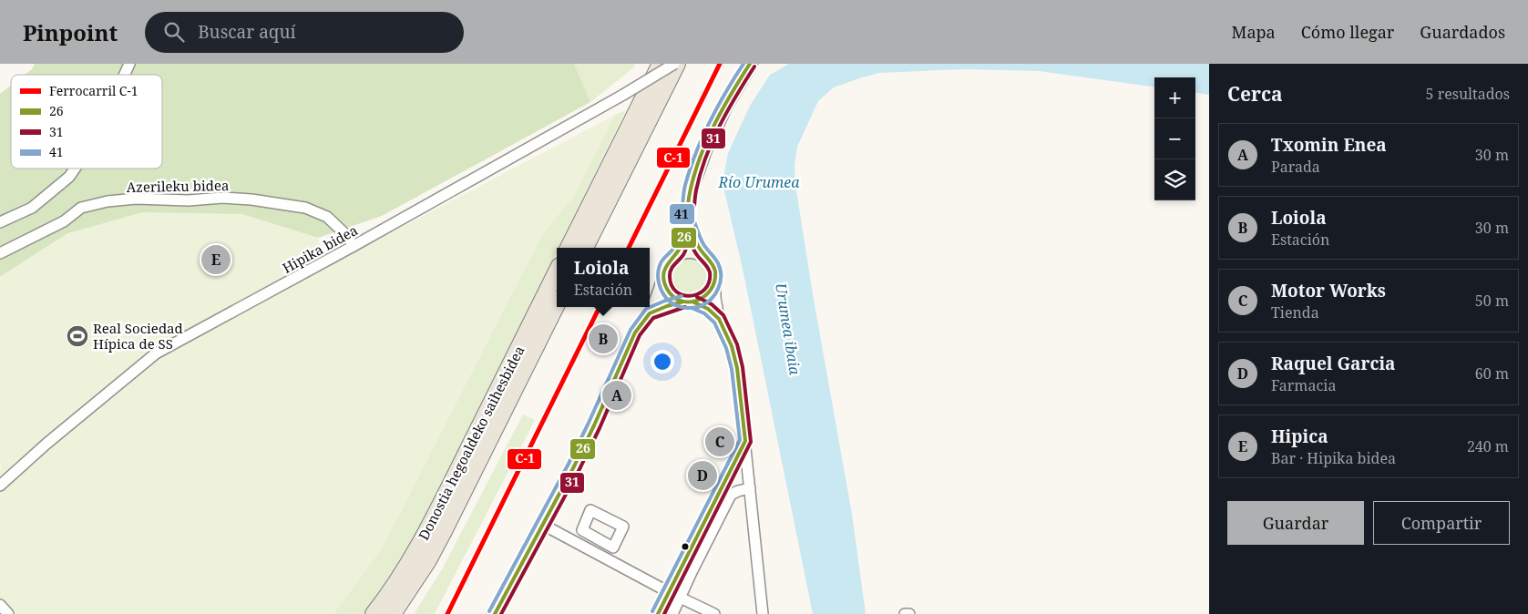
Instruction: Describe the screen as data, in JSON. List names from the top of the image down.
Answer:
{
  "streets": {
    "main road": ["Donostia hegoaldeko saihesbidea"],
    "street": ["Azerileku bidea", "Hipika bidea"]
  },
  "crossings": [
    ["Azerileku bidea", "Hipika bidea"]
  ],
  "water": ["Río Urumea", "Urumea ibaia"],
  "places": {
    "sports": ["Real Sociedad Hípica de SS"]
  },
  "lines": [
    "rail line C-1",
    "transit line 26",
    "transit line 41",
    "transit line 31"
  ],
  "legend": [
    "Ferrocarril C-1",
    "26",
    "31",
    "41"
  ],
  "page": {
    "header": "Pinpoint",
    "search": "Buscar aquí",
    "nav": ["Mapa", "Cómo llegar", "Guardados"],
    "heading": ["Cerca", "5 resultados"],
    "map_buttons": ["+", "−"],
    "list": [
      {
        "mark": "A",
        "name": "Txomin Enea",
        "note": "Parada",
        "value": "30 m"
      },
      {
        "mark": "B",
        "name": "Loiola",
        "note": "Estación",
        "value": "30 m"
      },
      {
        "mark": "C",
        "name": "Motor Works",
        "note": "Tienda",
        "value": "50 m"
      },
      {
        "mark": "D",
        "name": "Raquel Garcia",
        "note": "Farmacia",
        "value": "60 m"
      },
      {
        "mark": "E",
        "name": "Hipica",
        "note": "Bar · Hipika bidea",
        "value": "240 m"
      }
    ],
    "pins": [
      "E",
      "B",
      "A",
      "C",
      "D"
    ],
    "popup": ["Loiola", "Estación"],
    "buttons": ["Guardar", "Compartir"]
  }
}
